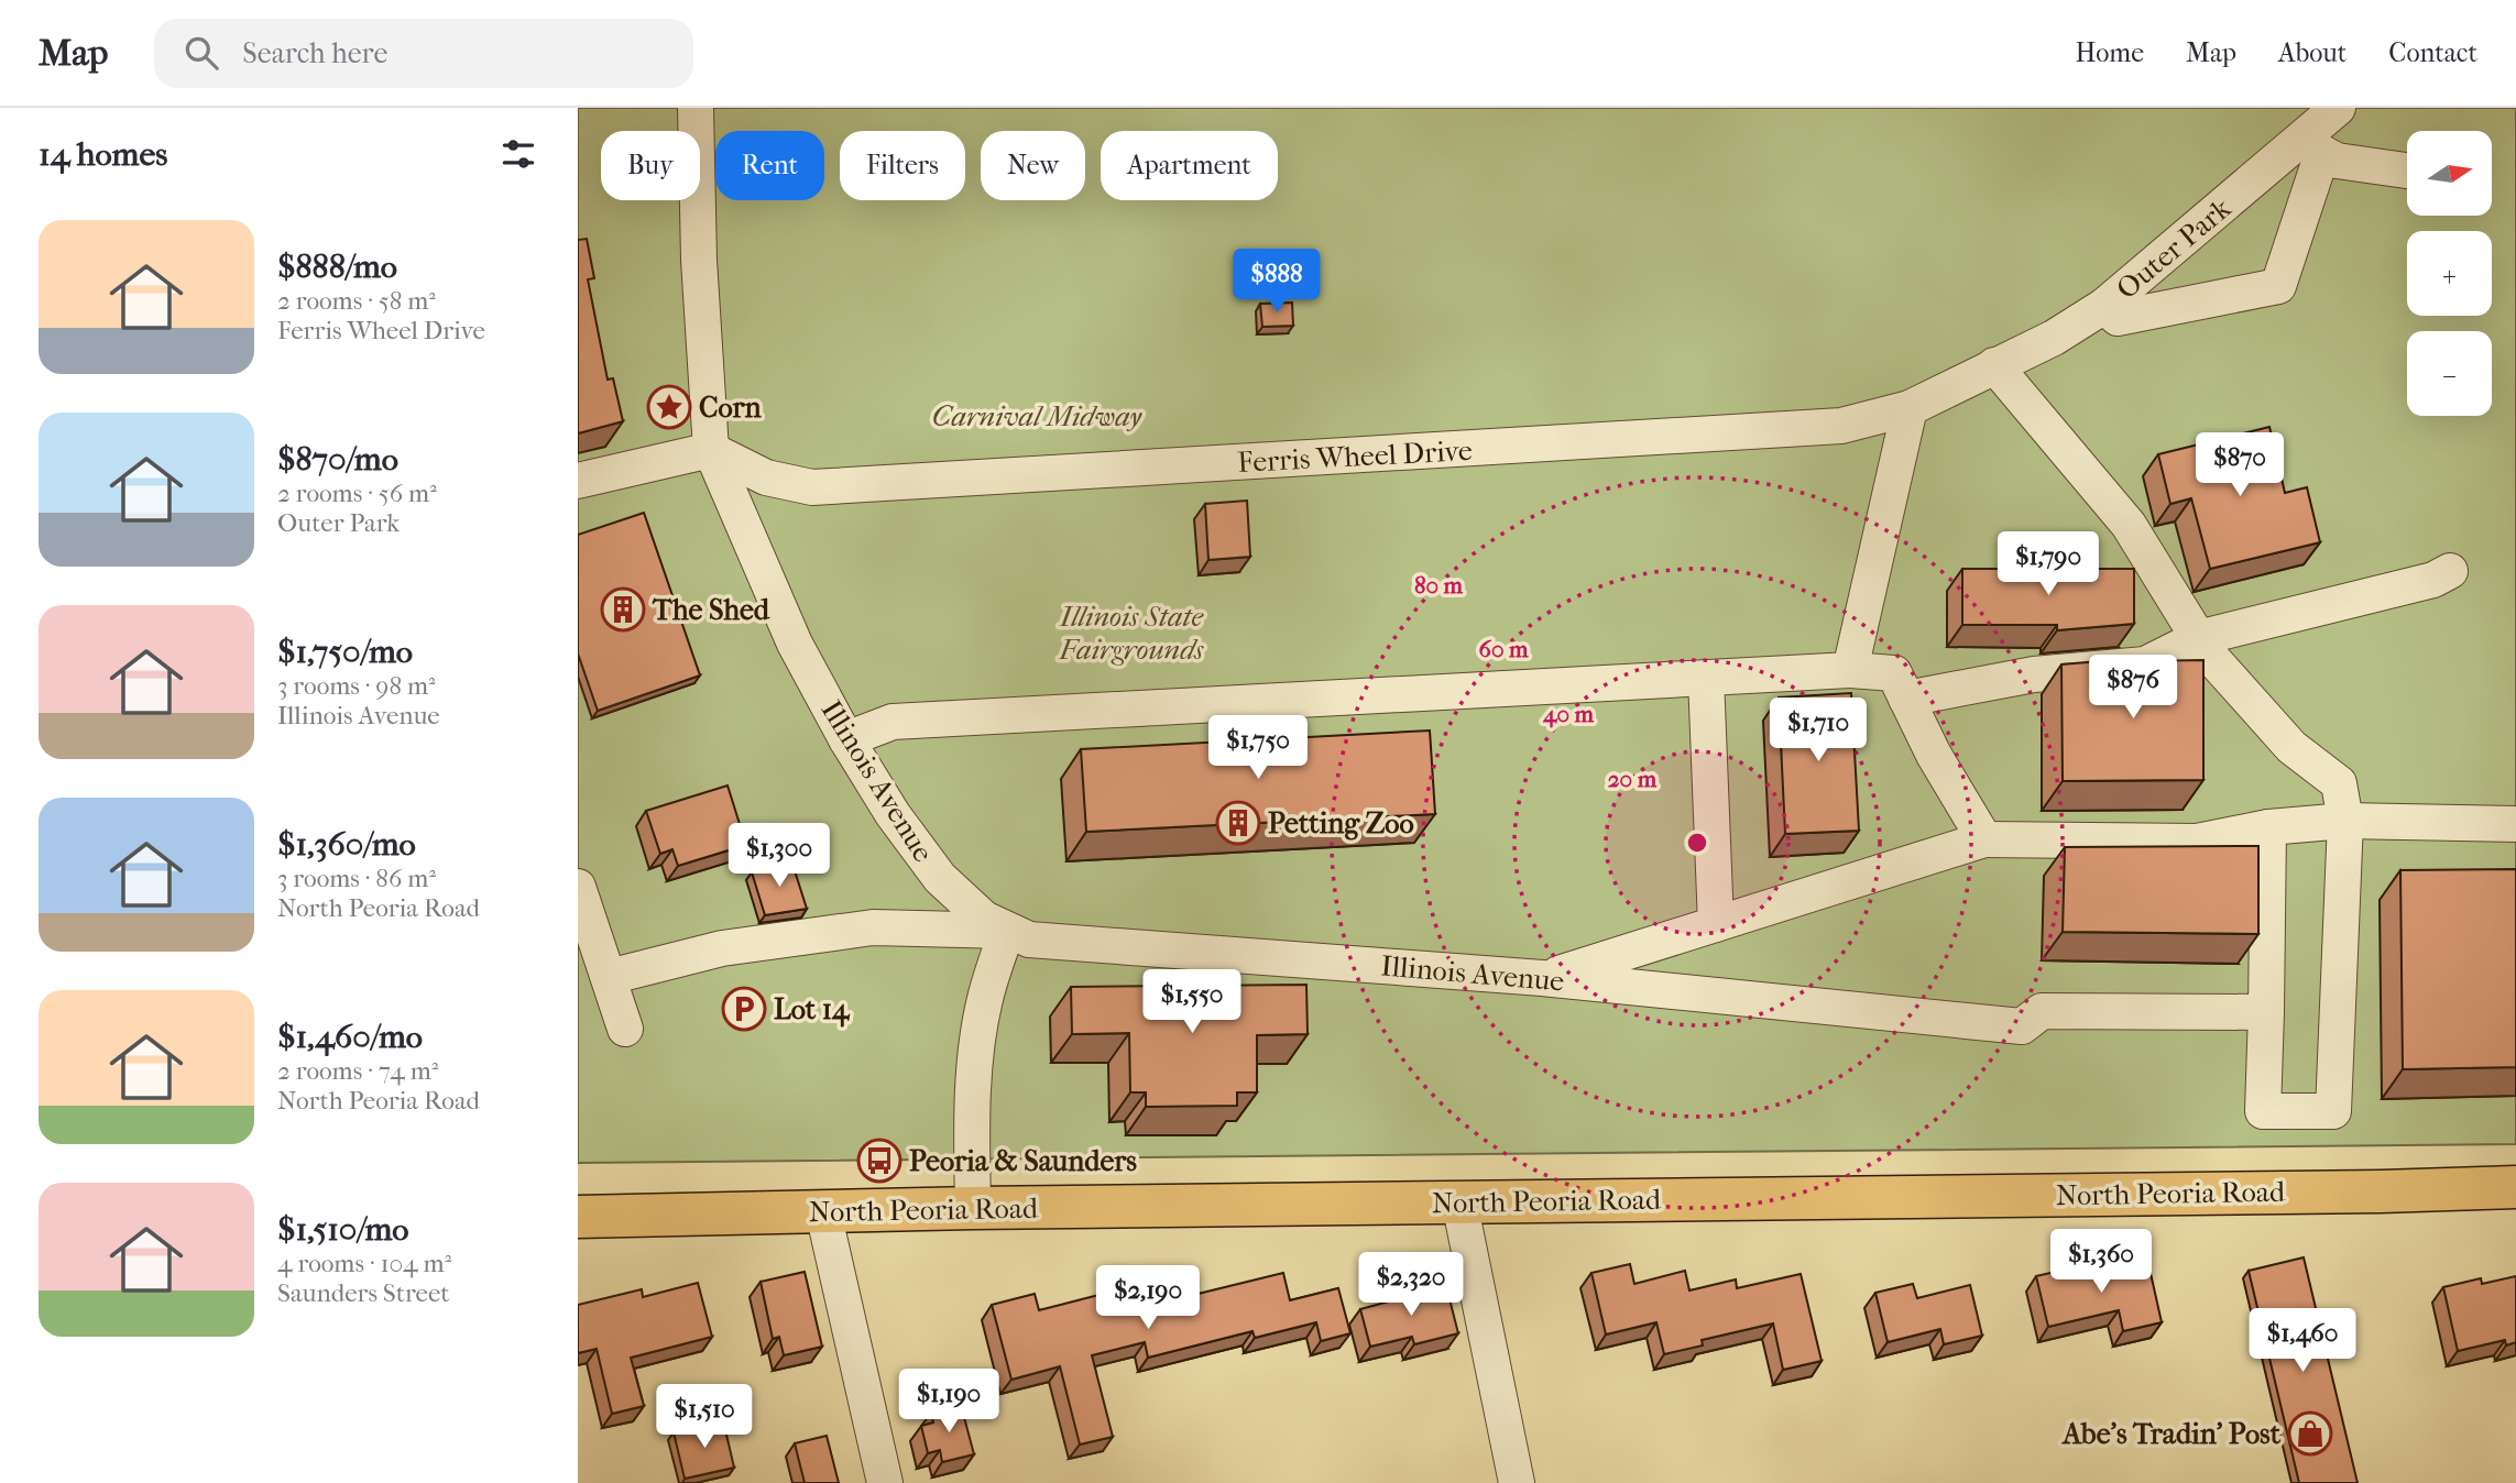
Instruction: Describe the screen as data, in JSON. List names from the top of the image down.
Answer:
{
  "streets": {
    "main road": ["North Peoria Road"],
    "street": ["Outer Park", "Ferris Wheel Drive", "Illinois Avenue"]
  },
  "crossings": [
    ["Outer Park", "Ferris Wheel Drive"],
    ["Ferris Wheel Drive", "Illinois Avenue"]
  ],
  "parks": ["Carnival Midway", "Illinois State Fairgrounds"],
  "places": {
    "place": ["Corn"],
    "building": ["The Shed", "Petting Zoo"],
    "parking": ["Lot 14"],
    "bus stop": ["Peoria & Saunders"],
    "shop": ["Abe's Tradin' Post"]
  },
  "north": "right",
  "page": {
    "header": "Map",
    "search": "Search here",
    "nav": [
      "Home",
      "Map",
      "About",
      "Contact"
    ],
    "heading": "14 homes",
    "map_buttons": ["+", "−"],
    "chip": [
      "Buy",
      "Rent",
      "Filters",
      "New",
      "Apartment"
    ],
    "list": [
      {
        "name": "$888/mo",
        "note": "2 rooms · 58 m² · Ferris Wheel Drive"
      },
      {
        "name": "$870/mo",
        "note": "2 rooms · 56 m² · Outer Park"
      },
      {
        "name": "$1,750/mo",
        "note": "3 rooms · 98 m² · Illinois Avenue"
      },
      {
        "name": "$1,360/mo",
        "note": "3 rooms · 86 m² · North Peoria Road"
      },
      {
        "name": "$1,460/mo",
        "note": "2 rooms · 74 m² · North Peoria Road"
      },
      {
        "name": "$1,510/mo",
        "note": "4 rooms · 104 m² · Saunders Street"
      }
    ],
    "price": [
      "$888",
      "$870",
      "$1,790",
      "$876",
      "$1,710",
      "$1,750",
      "$1,300",
      "$1,550",
      "$1,360",
      "$2,320",
      "$2,190",
      "$1,460",
      "$1,190",
      "$1,510"
    ]
  },
  "rings": [
    "80 m",
    "60 m",
    "40 m",
    "20 m"
  ]
}
